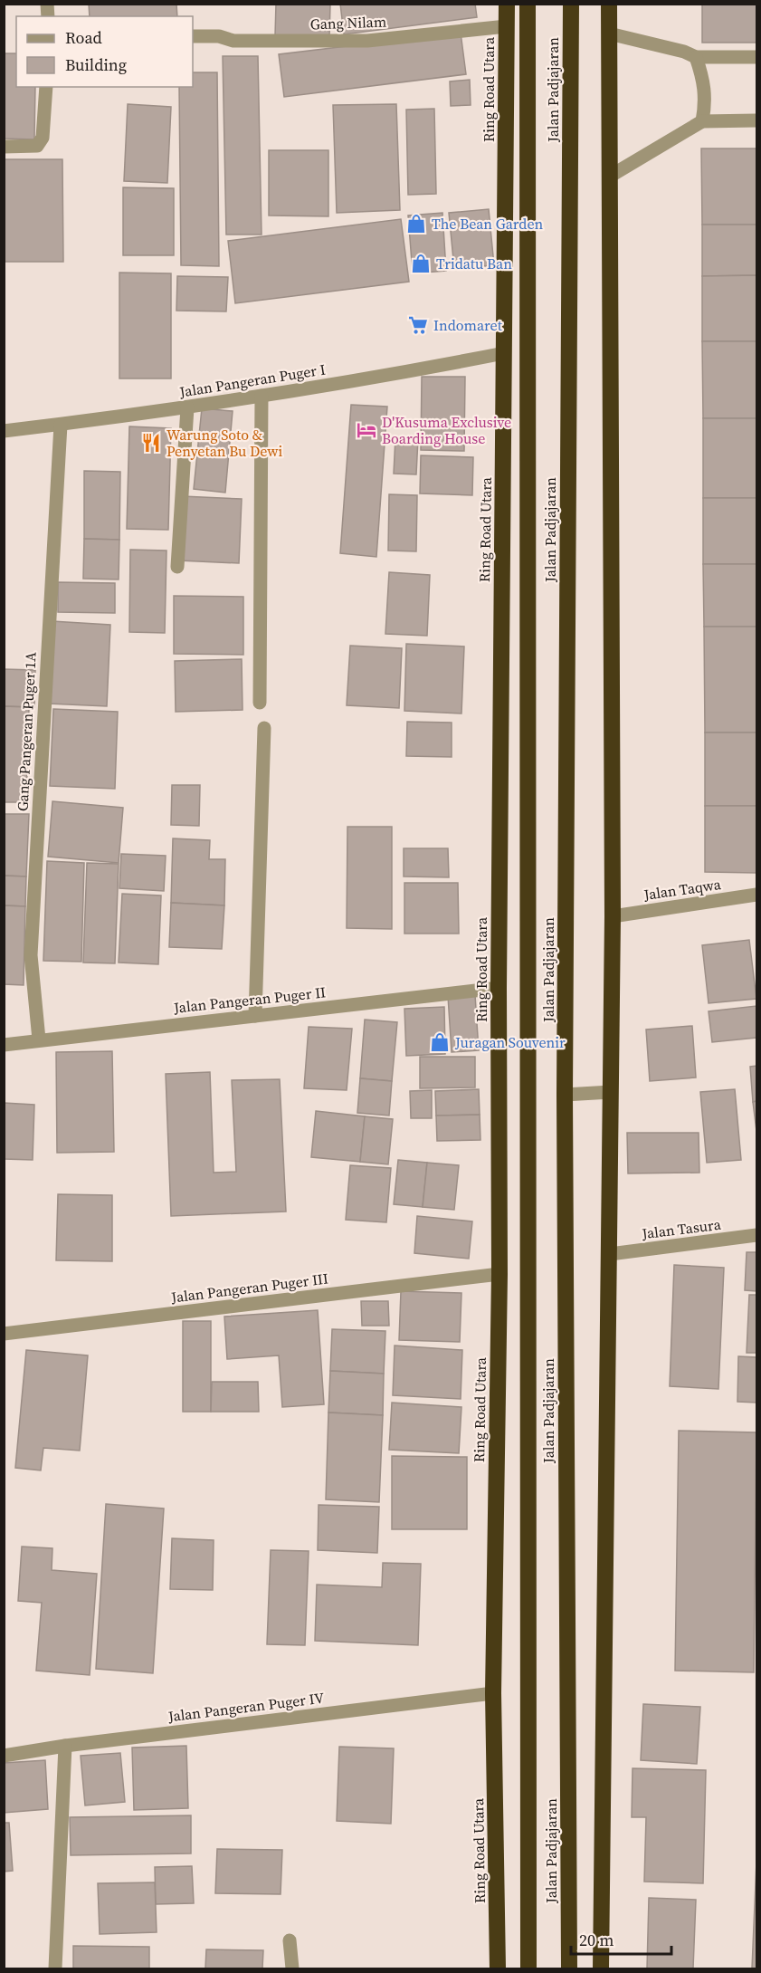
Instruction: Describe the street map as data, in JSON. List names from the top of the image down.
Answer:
{
  "streets": {
    "highway": ["Ring Road Utara", "Jalan Padjajaran"],
    "street": [
      "Gang Nilam",
      "Jalan Pangeran Puger I",
      "Gang Pangeran Puger 1A",
      "Jalan Taqwa",
      "Jalan Pangeran Puger II",
      "Jalan Tasura",
      "Jalan Pangeran Puger III",
      "Jalan Pangeran Puger IV"
    ]
  },
  "crossings": [
    ["Gang Nilam", "Ring Road Utara"],
    ["Ring Road Utara", "Jalan Pangeran Puger I"],
    ["Ring Road Utara", "Jalan Pangeran Puger II"],
    ["Ring Road Utara", "Jalan Pangeran Puger III"],
    ["Ring Road Utara", "Jalan Pangeran Puger IV"],
    ["Jalan Pangeran Puger I", "Gang Pangeran Puger 1A"],
    ["Gang Pangeran Puger 1A", "Jalan Pangeran Puger II"]
  ],
  "places": {
    "shop": ["The Bean Garden", "Tridatu Ban", "Juragan Souvenir"],
    "supermarket": ["Indomaret"],
    "hotel": ["D'Kusuma Exclusive Boarding House"],
    "restaurant": ["Warung Soto & Penyetan Bu Dewi"]
  },
  "legend": ["Road", "Building"],
  "scale_bar": "20 m"
}
